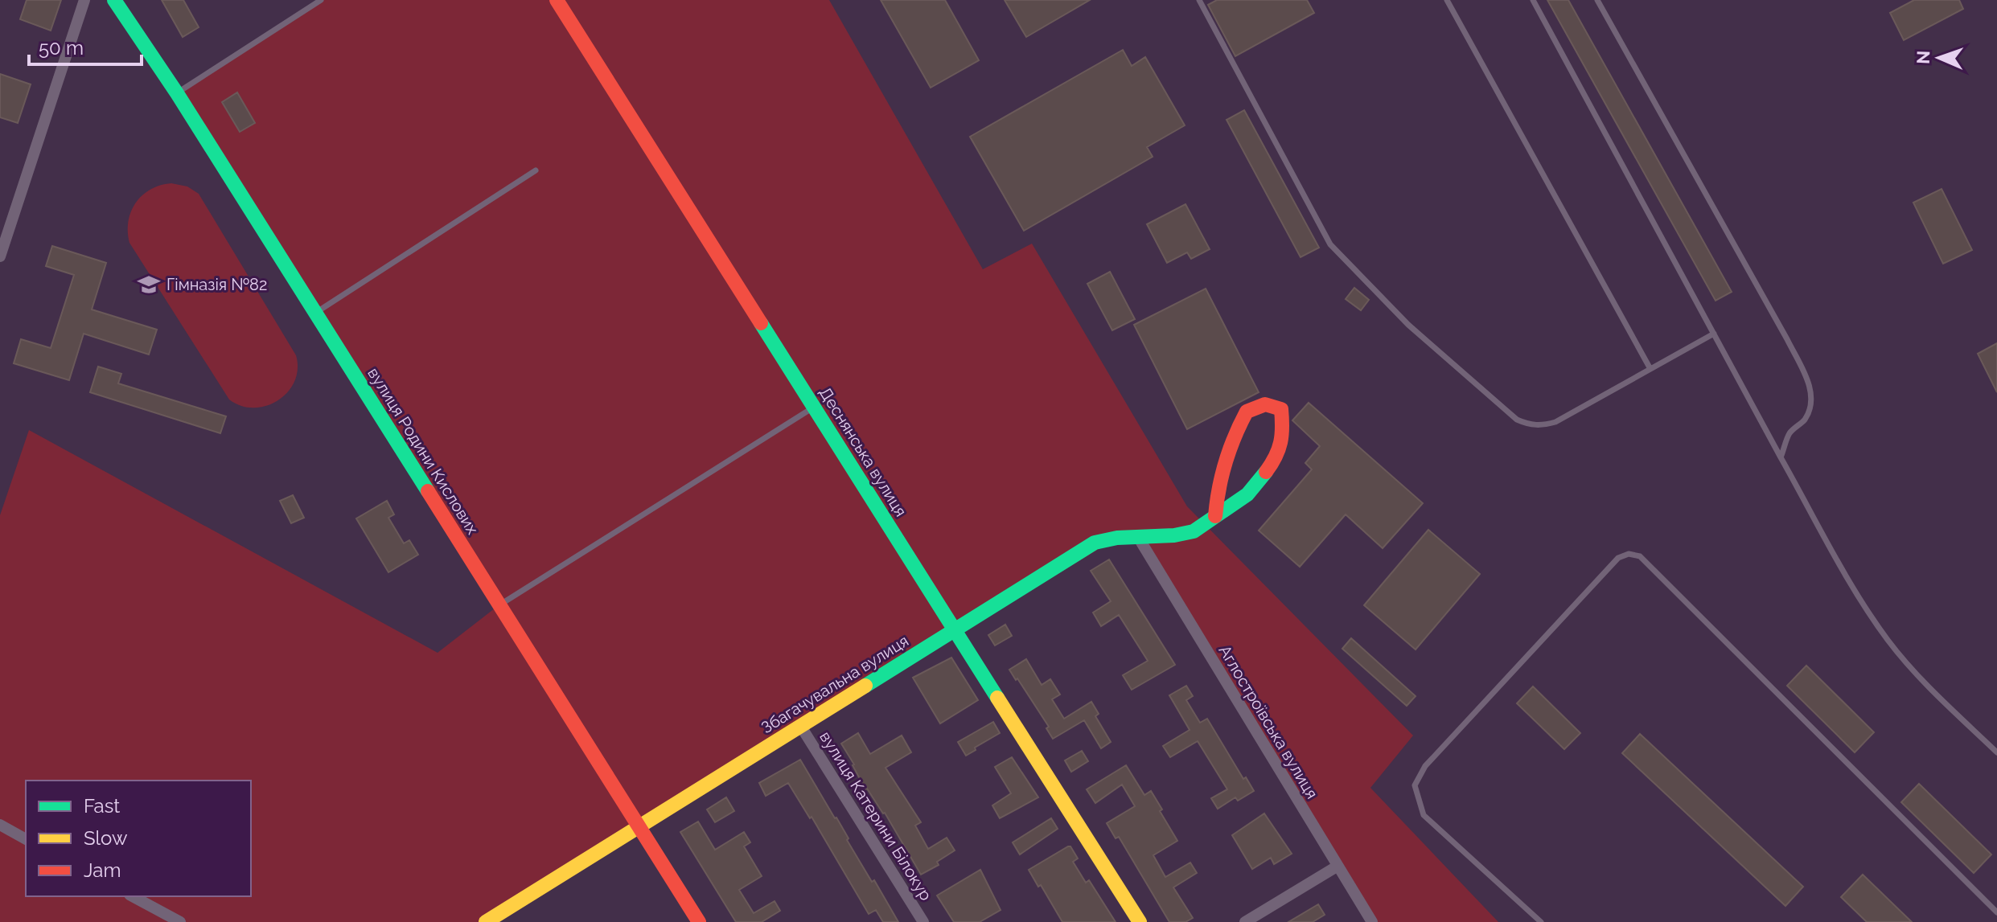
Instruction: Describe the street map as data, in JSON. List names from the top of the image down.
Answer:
{
  "streets": {
    "street": [
      "вулиця Родини Кислових",
      "Деснянська вулиця",
      "Збагачувальна вулиця",
      "Аглостроївська вулиця",
      "вулиця Катерини Білокур"
    ]
  },
  "crossings": [
    ["вулиця Родини Кислових", "Збагачувальна вулиця"],
    ["Деснянська вулиця", "Збагачувальна вулиця"],
    ["Збагачувальна вулиця", "Аглостроївська вулиця"],
    ["Збагачувальна вулиця", "вулиця Катерини Білокур"]
  ],
  "places": {
    "school or university": ["Гімназія №82"]
  },
  "legend": ["Fast", "Slow", "Jam"],
  "scale_bar": "50 m",
  "north": "left"
}
